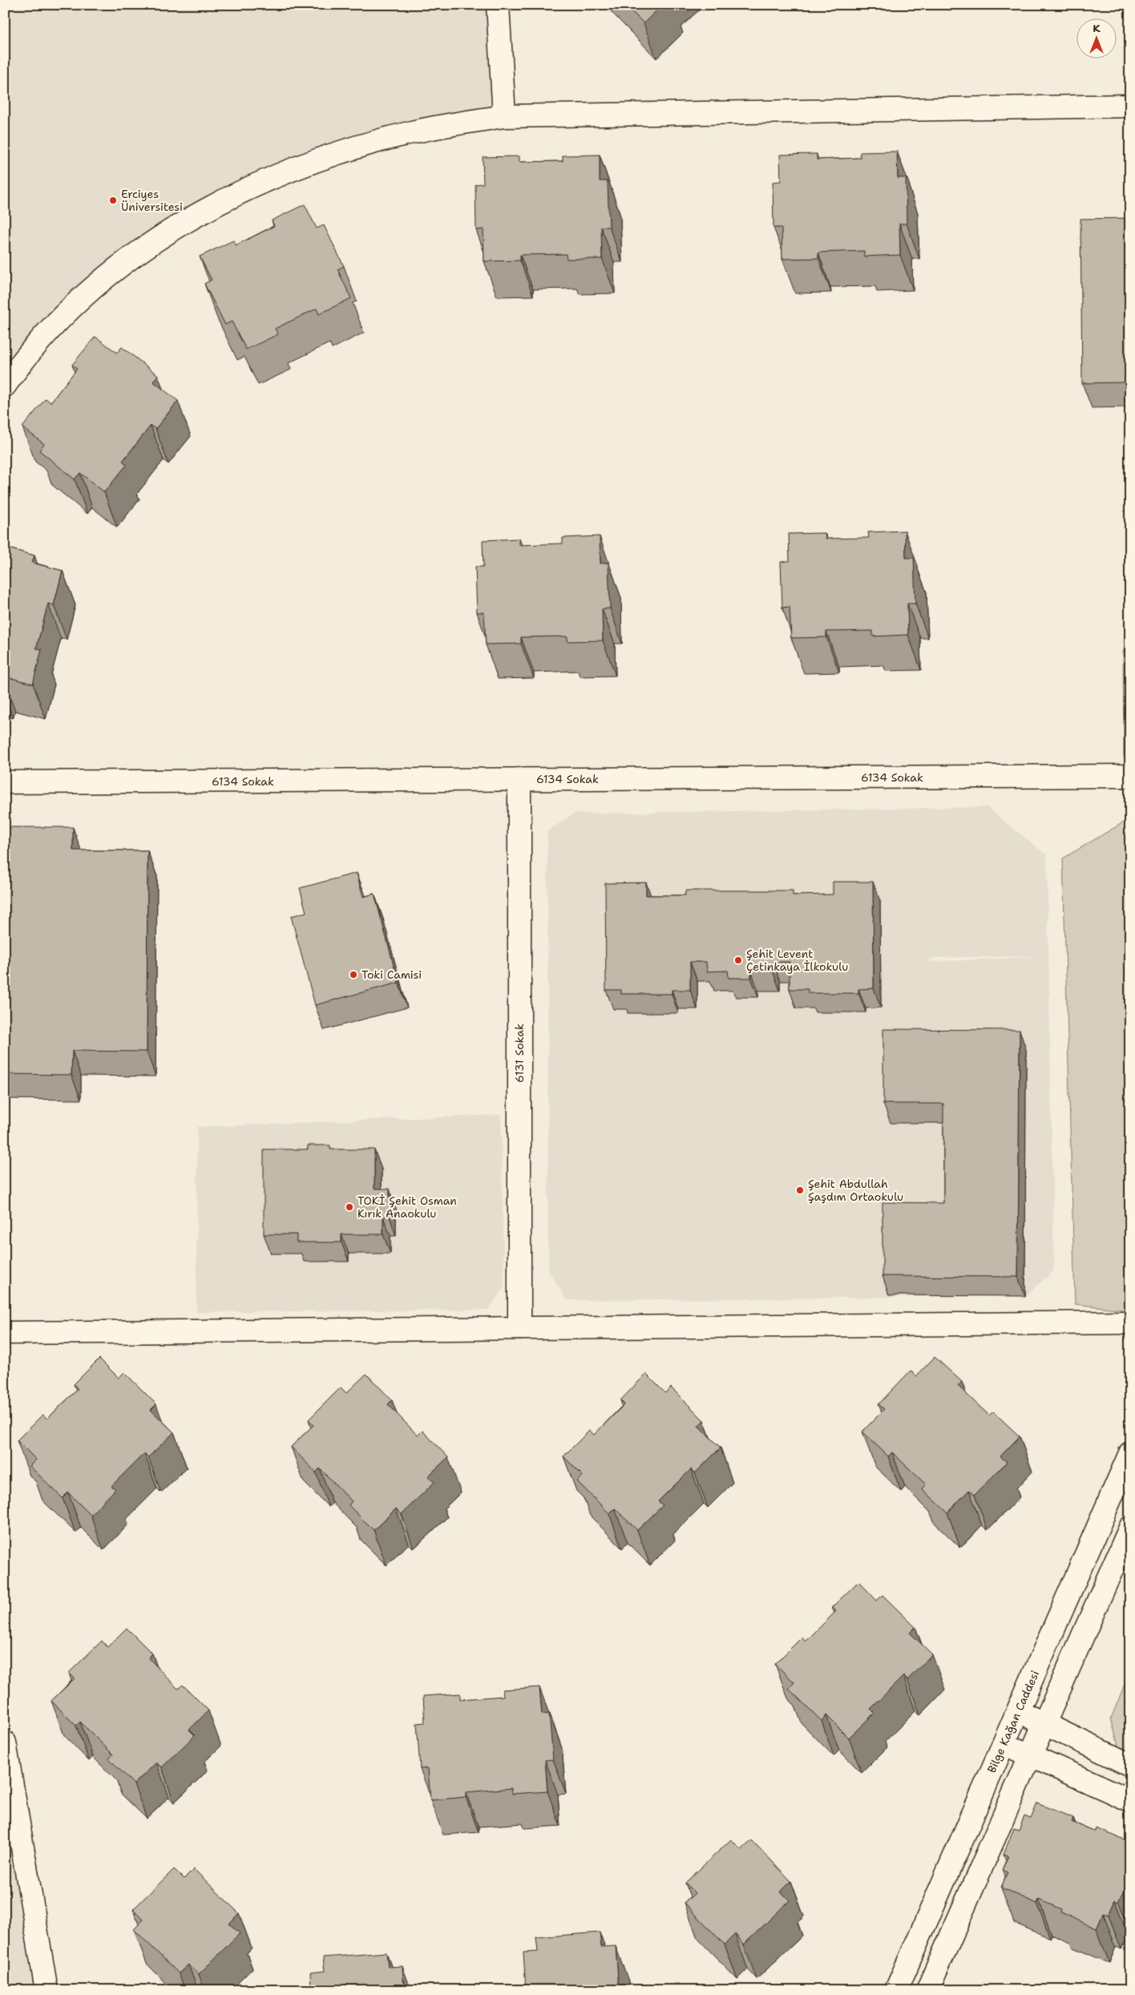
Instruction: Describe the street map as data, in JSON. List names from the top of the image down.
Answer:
{
  "streets": {
    "street": ["6134 Sokak", "6131 Sokak", "Bilge Kağan Caddesi"]
  },
  "crossings": [
    ["6134 Sokak", "6131 Sokak"]
  ],
  "places": [
    "Erciyes Üniversitesi",
    "Şehit Levent Çetinkaya İlkokulu",
    "Toki Camisi",
    "Şehit Abdullah Şaşdım Ortaokulu",
    "TOKİ Şehit Osman Kırık Anaokulu"
  ],
  "north": "top"
}
